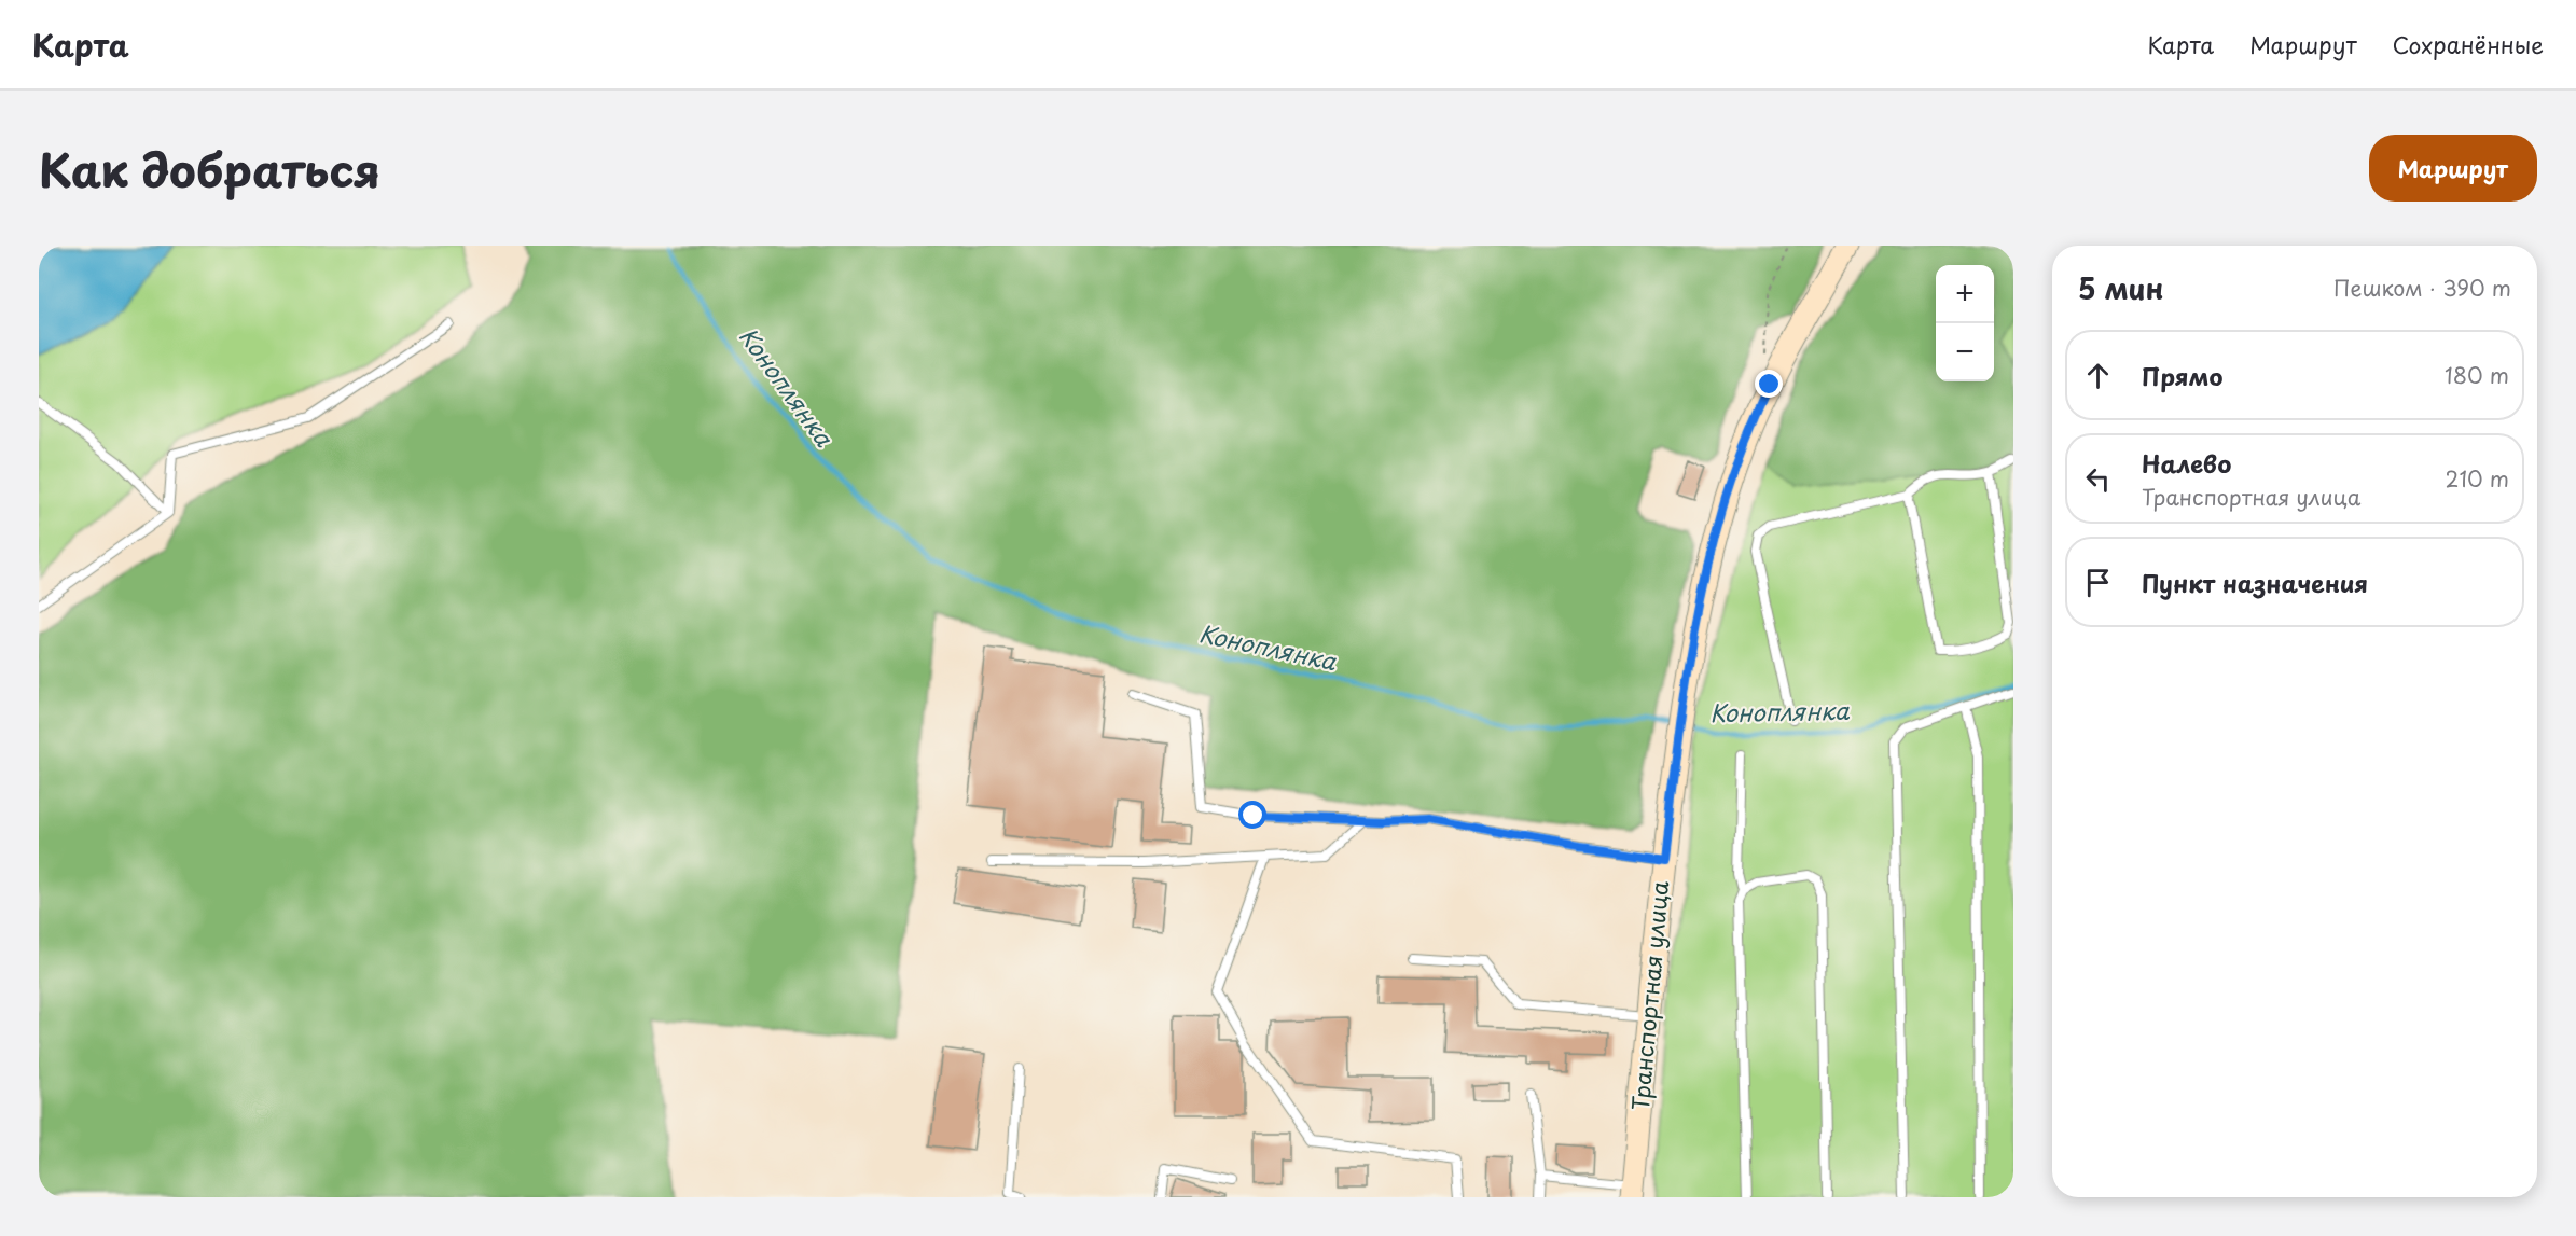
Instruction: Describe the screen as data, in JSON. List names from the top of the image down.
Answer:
{
  "streets": {
    "main road": ["Транспортная улица"]
  },
  "water": ["Коноплянка"],
  "page": {
    "header": "Карта",
    "nav": ["Карта", "Маршрут", "Сохранённые"],
    "title": "Как добраться",
    "buttons": "Маршрут",
    "heading": ["5 мин", "Пешком · 390 m"],
    "map_buttons": ["+", "−"],
    "list": [
      ["Прямо", "180 m"],
      ["Налево", "Транспортная улица", "210 m"],
      "Пункт назначения"
    ]
  }
}
